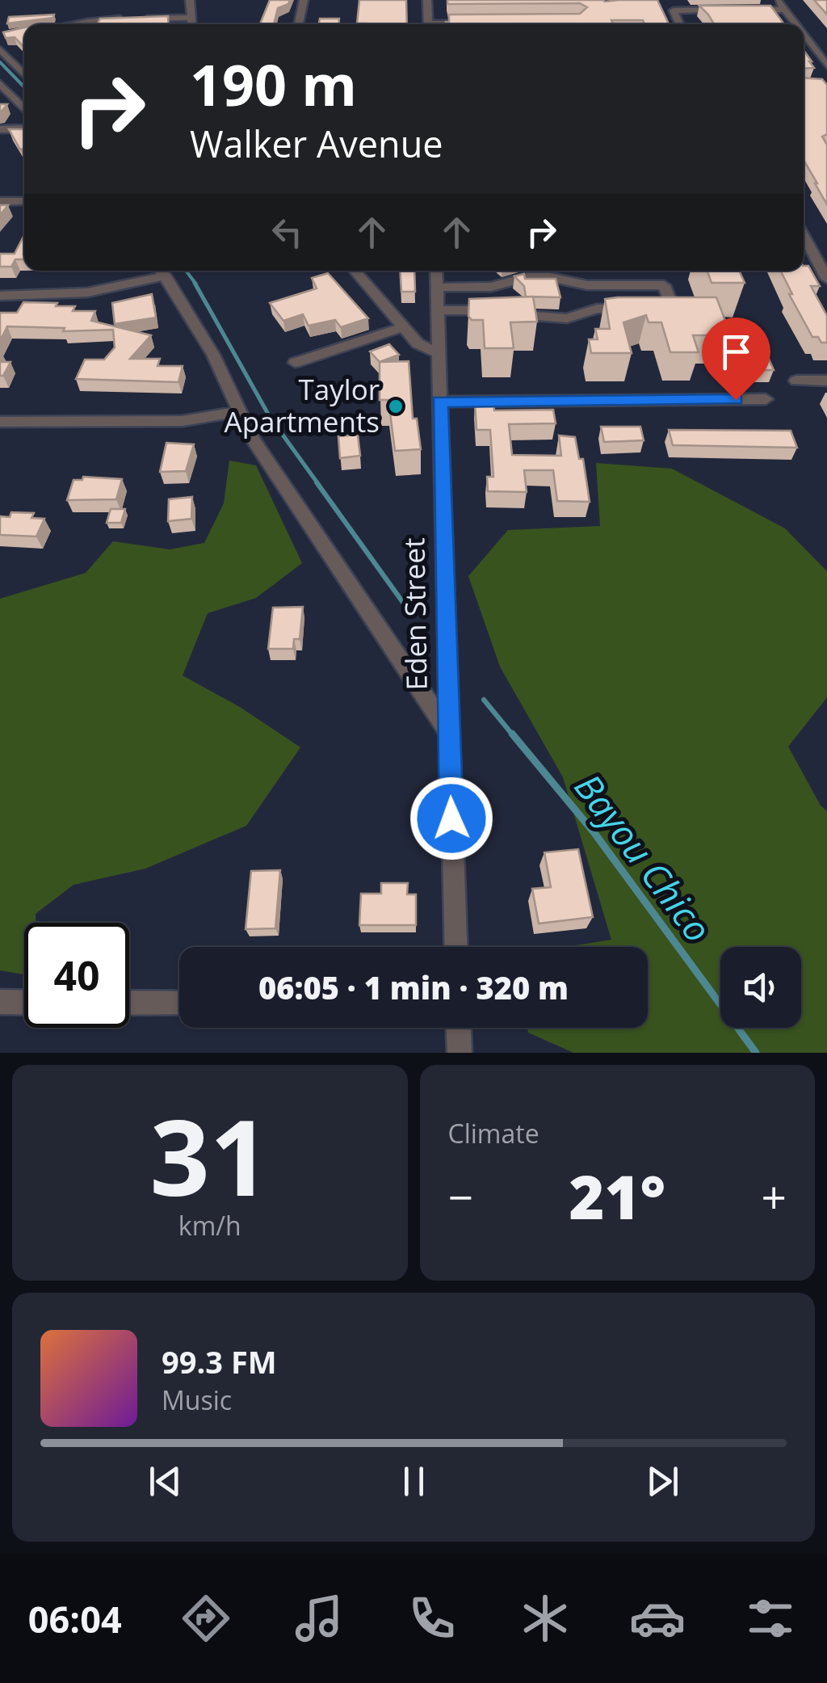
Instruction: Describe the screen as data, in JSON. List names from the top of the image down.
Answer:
{
  "streets": {
    "street": ["Eden Street"]
  },
  "water": ["Bayou Chico"],
  "places": ["Taylor Apartments"],
  "page": {
    "turn": ["190 m", "Walker Avenue"],
    "limit": "40",
    "trip": "06:05 · 1 min · 320 m",
    "tile": [
      ["31", "km/h"],
      "Climate"
    ],
    "heat": ["−", "21°", "+"],
    "song": ["99.3 FM", "Music"],
    "tabs": "06:04"
  }
}
